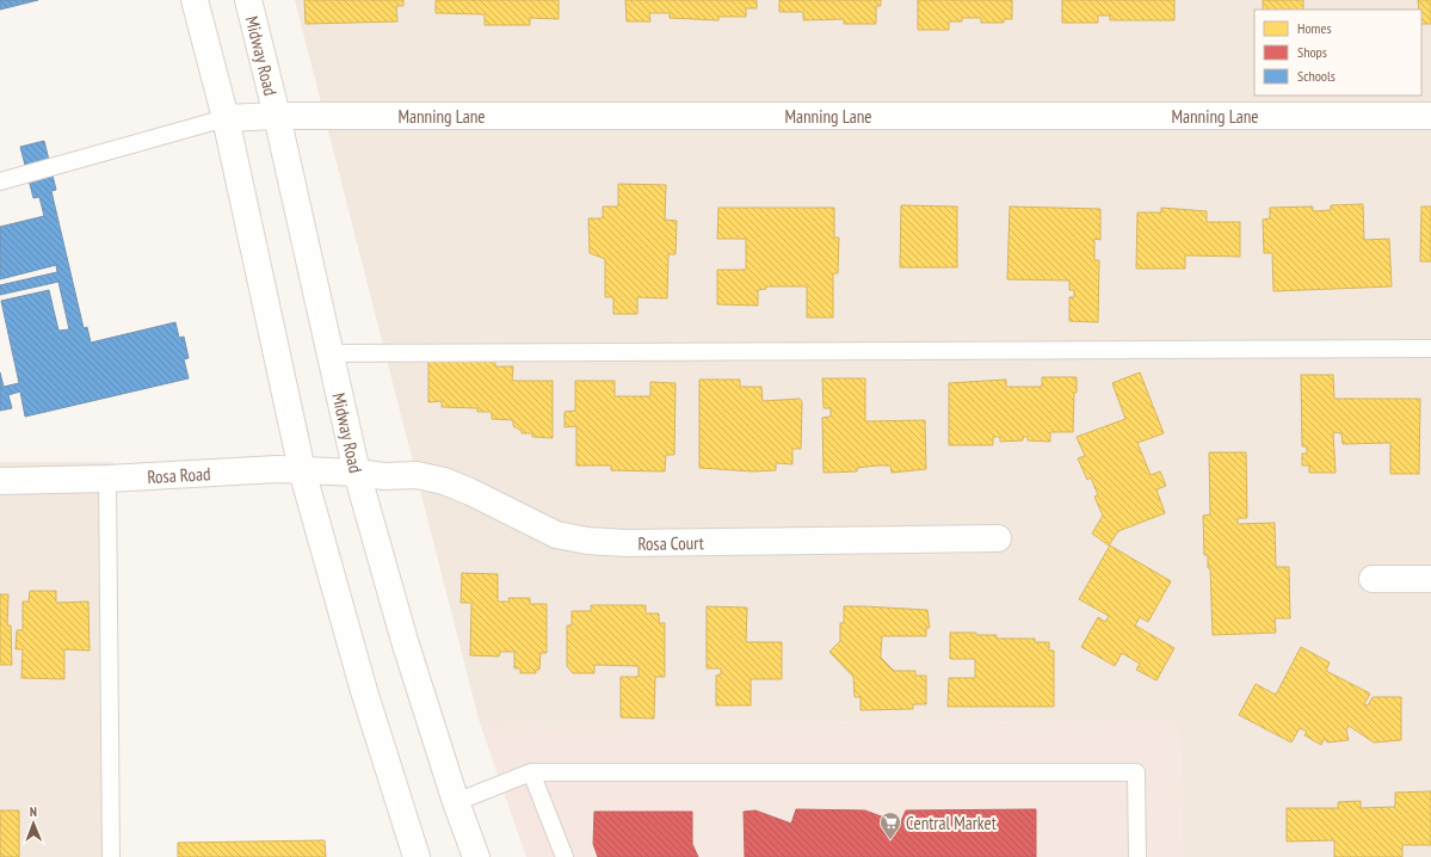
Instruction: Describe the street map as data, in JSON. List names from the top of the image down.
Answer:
{
  "streets": {
    "street": [
      "Midway Road",
      "Manning Lane",
      "Rosa Road",
      "Rosa Court"
    ]
  },
  "crossings": [
    ["Midway Road", "Manning Lane"],
    ["Midway Road", "Rosa Road"],
    ["Midway Road", "Rosa Court"],
    ["Rosa Road", "Rosa Court"]
  ],
  "places": {
    "supermarket": ["Central Market"]
  },
  "legend": ["Homes", "Shops", "Schools"],
  "north": "top"
}
